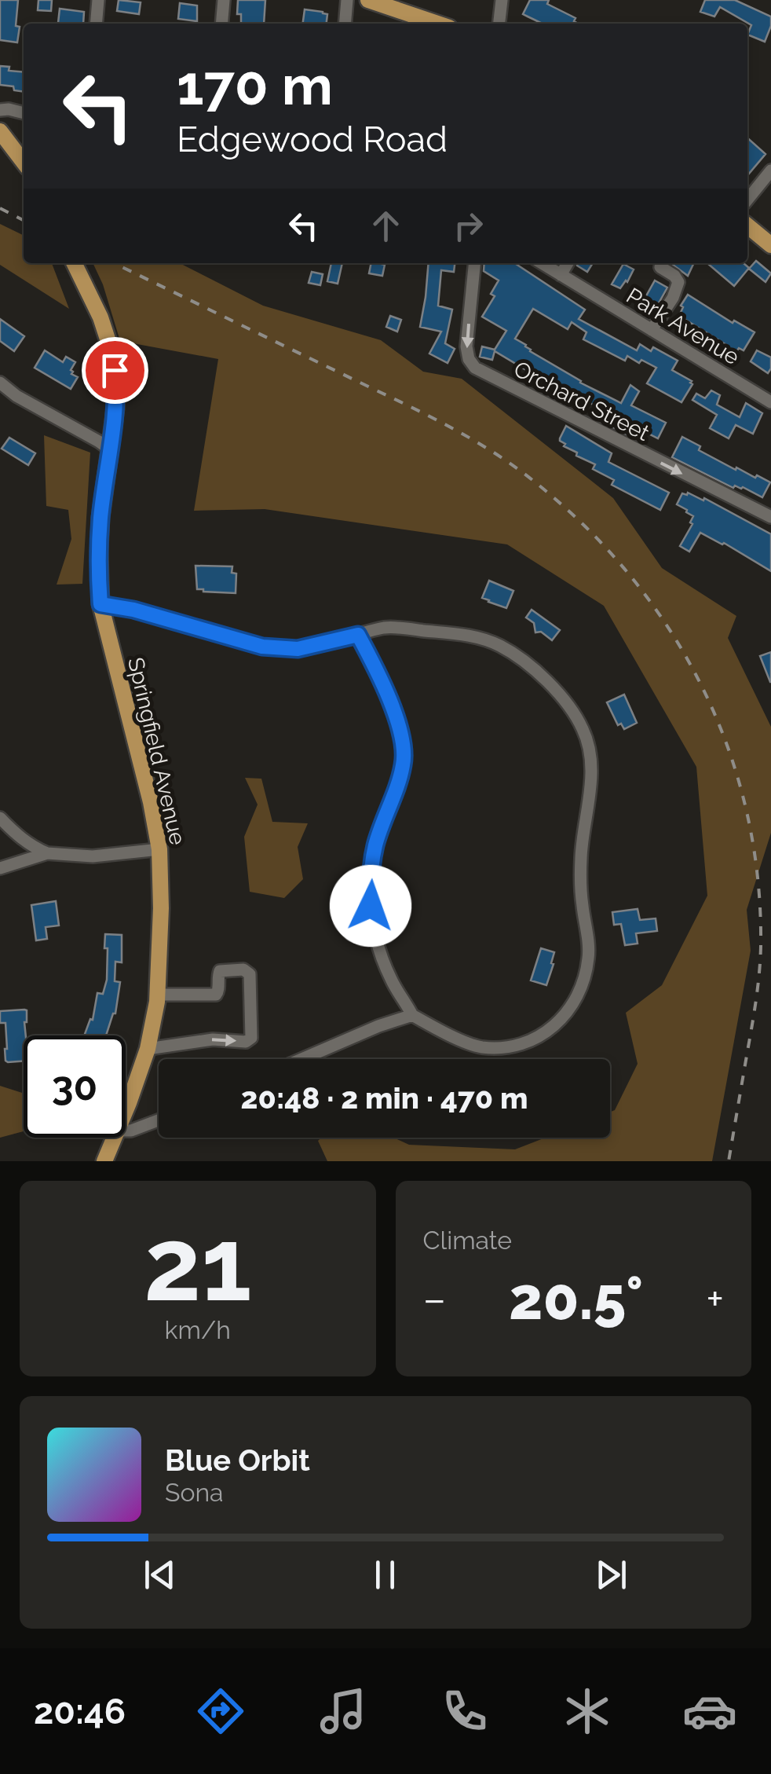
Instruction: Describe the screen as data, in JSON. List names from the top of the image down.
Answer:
{
  "streets": {
    "main road": ["Springfield Avenue"],
    "street": ["Park Avenue", "Orchard Street"]
  },
  "one_way": ["Orchard Street"],
  "page": {
    "turn": ["170 m", "Edgewood Road"],
    "limit": "30",
    "trip": "20:48 · 2 min · 470 m",
    "tile": [
      ["21", "km/h"],
      "Climate"
    ],
    "heat": ["−", "20.5°", "+"],
    "song": ["Blue Orbit", "Sona"],
    "tabs": "20:46"
  }
}
